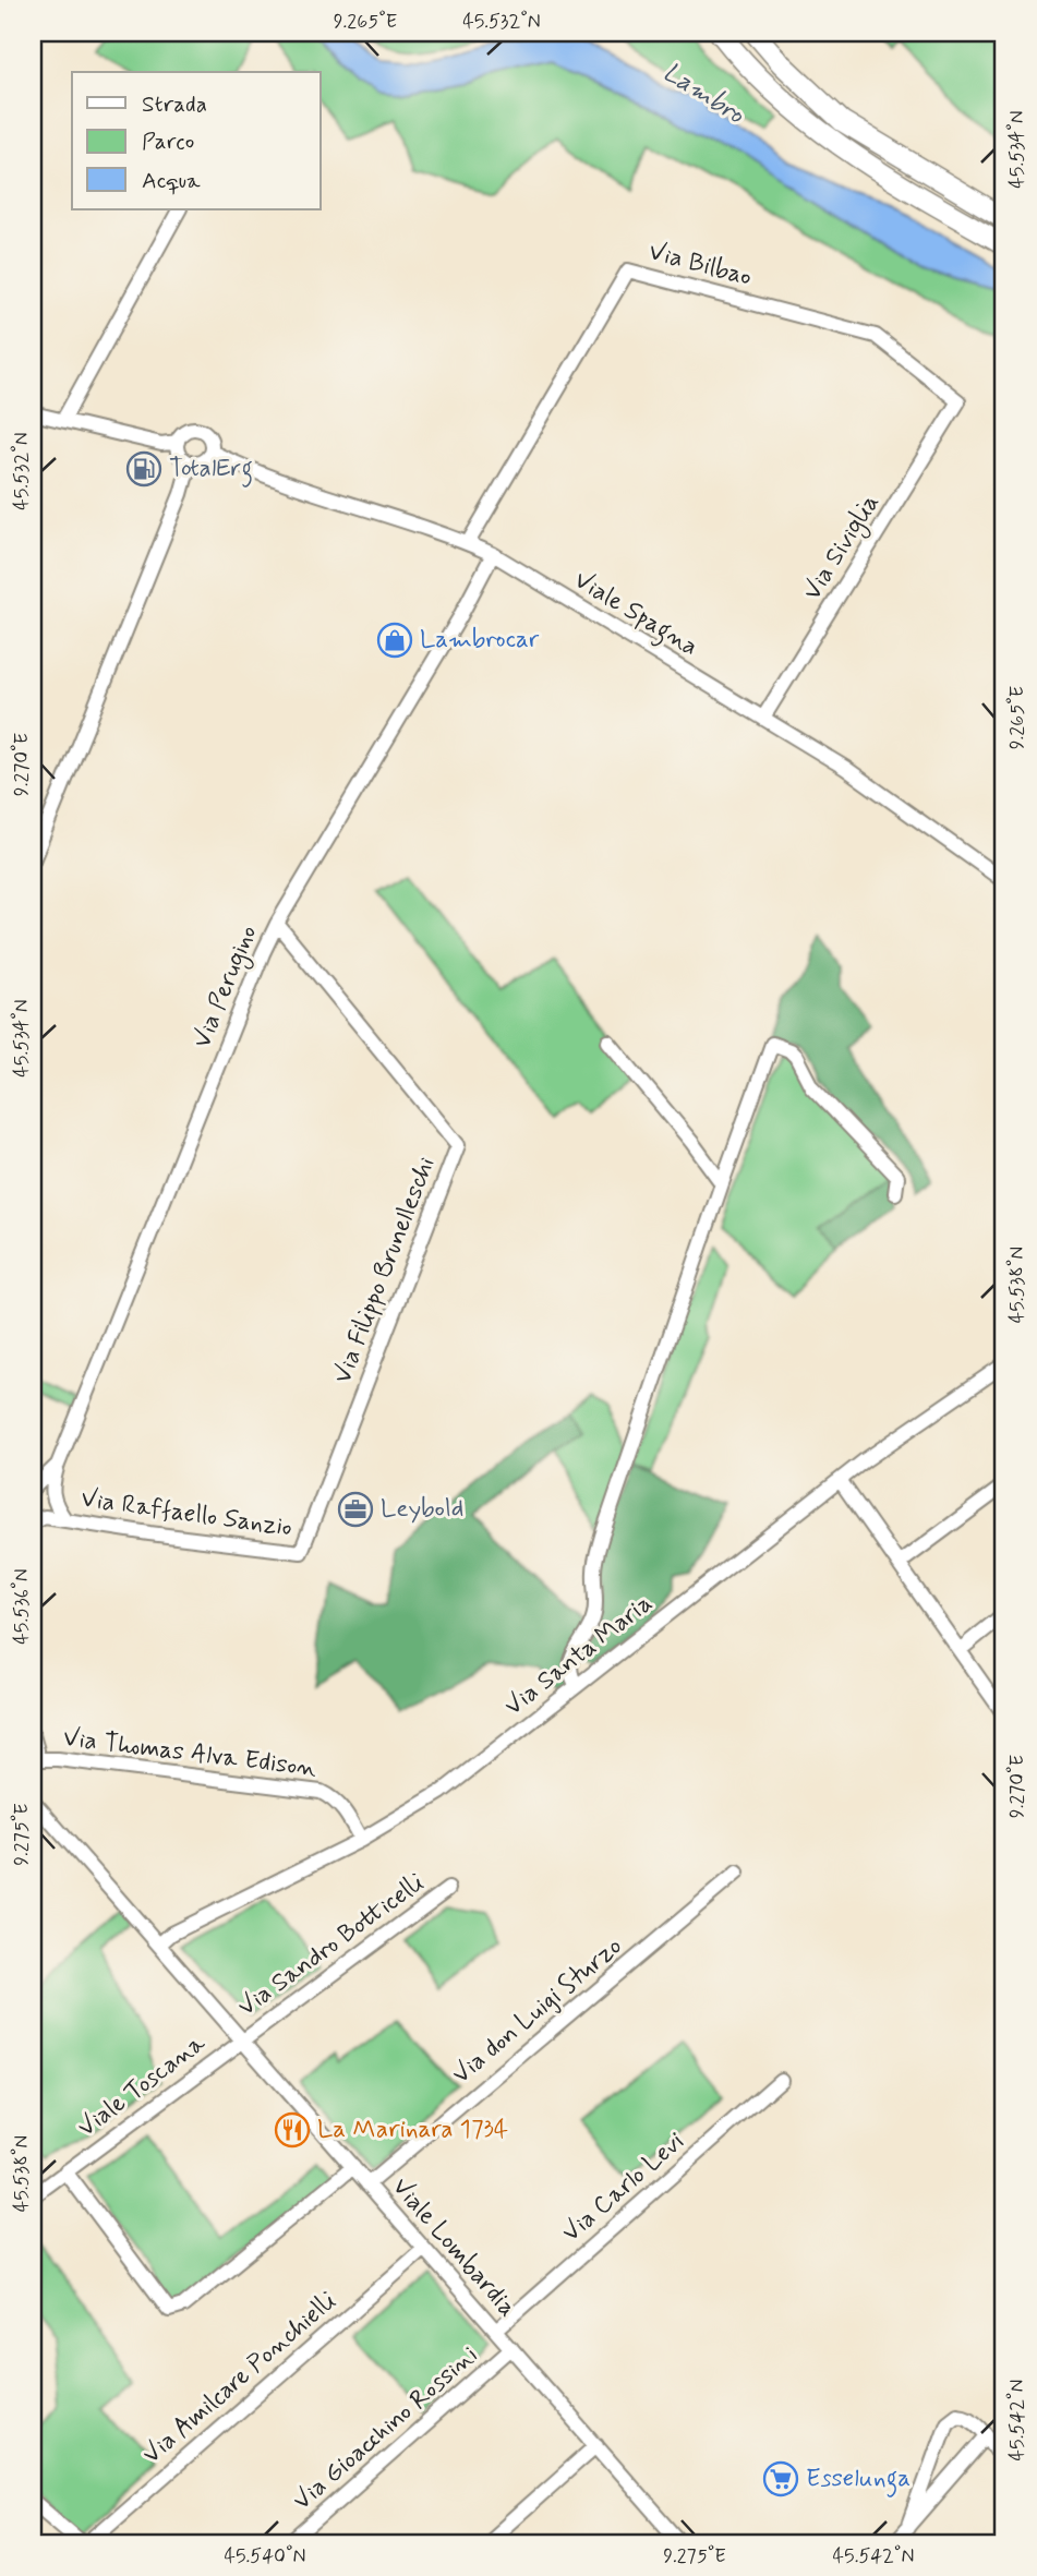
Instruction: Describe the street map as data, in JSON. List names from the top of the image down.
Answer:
{
  "streets": {
    "street": [
      "Via Bilbao",
      "Via Siviglia",
      "Viale Spagna",
      "Via Perugino",
      "Via Filippo Brunelleschi",
      "Via Raffaello Sanzio",
      "Via Santa Maria",
      "Via Thomas Alva Edison",
      "Via Sandro Botticelli",
      "Via don Luigi Sturzo",
      "Viale Toscana",
      "Via Carlo Levi",
      "Viale Lombardia",
      "Via Amilcare Ponchielli",
      "Via Gioacchino Rossini"
    ]
  },
  "crossings": [
    ["Via Bilbao", "Via Siviglia"],
    ["Via Bilbao", "Viale Spagna"],
    ["Via Siviglia", "Viale Spagna"],
    ["Viale Spagna", "Via Perugino"],
    ["Via Perugino", "Via Filippo Brunelleschi"],
    ["Via Perugino", "Via Raffaello Sanzio"],
    ["Via Filippo Brunelleschi", "Via Raffaello Sanzio"],
    ["Via Santa Maria", "Via Thomas Alva Edison"],
    ["Via Santa Maria", "Viale Lombardia"],
    ["Via Sandro Botticelli", "Viale Toscana"],
    ["Via Sandro Botticelli", "Viale Lombardia"],
    ["Via don Luigi Sturzo", "Viale Lombardia"],
    ["Viale Toscana", "Viale Lombardia"],
    ["Via Carlo Levi", "Viale Lombardia"],
    ["Viale Lombardia", "Via Amilcare Ponchielli"],
    ["Viale Lombardia", "Via Gioacchino Rossini"]
  ],
  "water": ["Lambro"],
  "places": {
    "fuel station": ["TotalErg"],
    "shop": ["Lambrocar"],
    "office": ["Leybold"],
    "restaurant": ["La Marinara 1734"],
    "supermarket": ["Esselunga"]
  },
  "legend": ["Strada", "Parco", "Acqua"],
  "coordinates": [
    "9.265°E",
    "45.532°N",
    "45.534°N",
    "9.270°E",
    "45.538°N",
    "45.536°N",
    "9.275°E",
    "45.542°N",
    "45.540°N"
  ]
}
